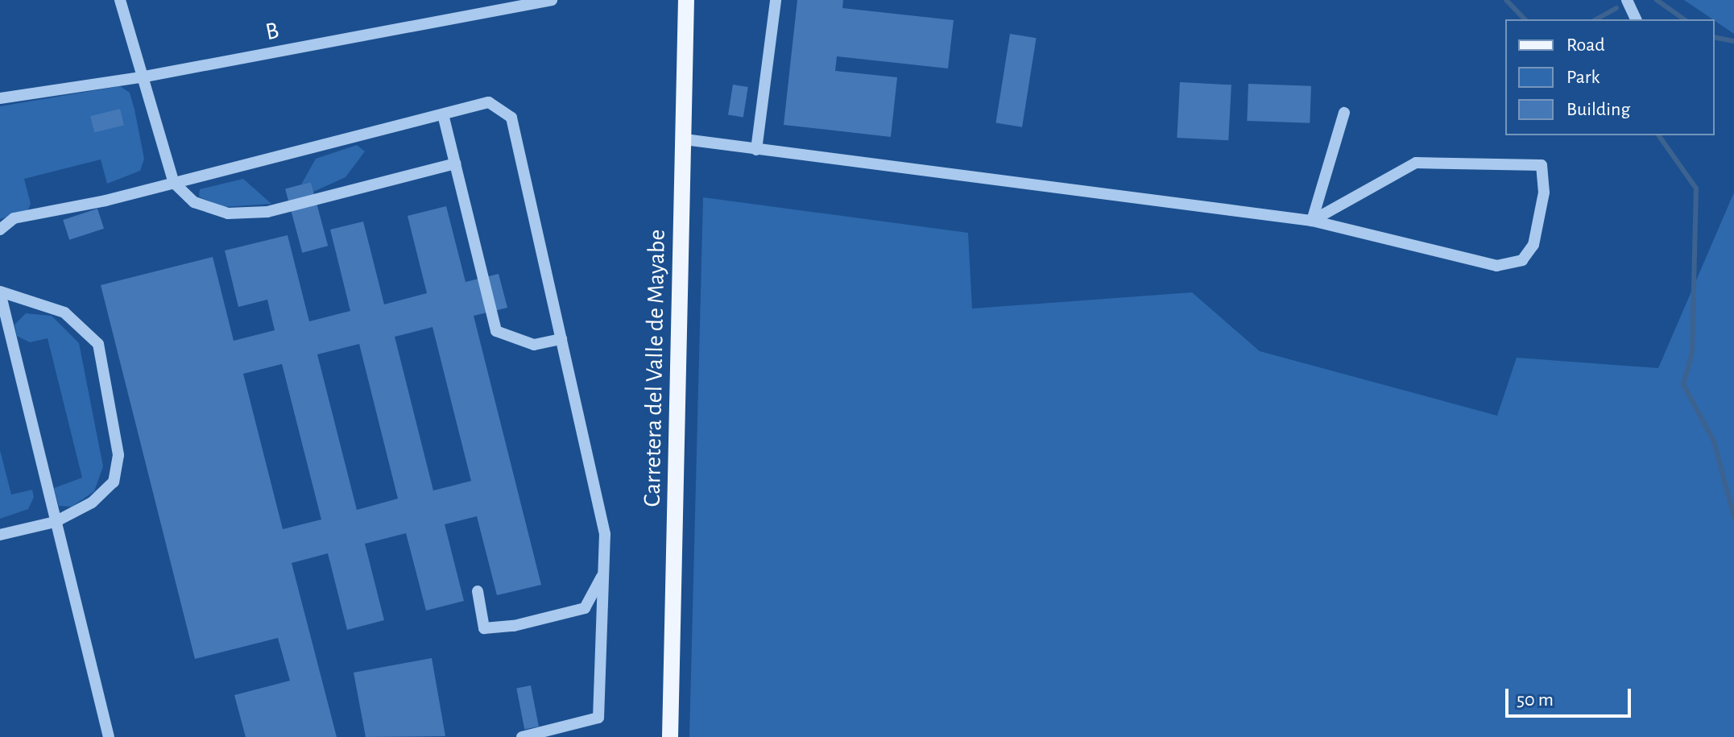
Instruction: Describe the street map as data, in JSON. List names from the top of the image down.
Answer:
{
  "streets": {
    "main road": ["Carretera del Valle de Mayabe"],
    "street": ["B"]
  },
  "legend": ["Road", "Park", "Building"],
  "scale_bar": "50 m"
}
